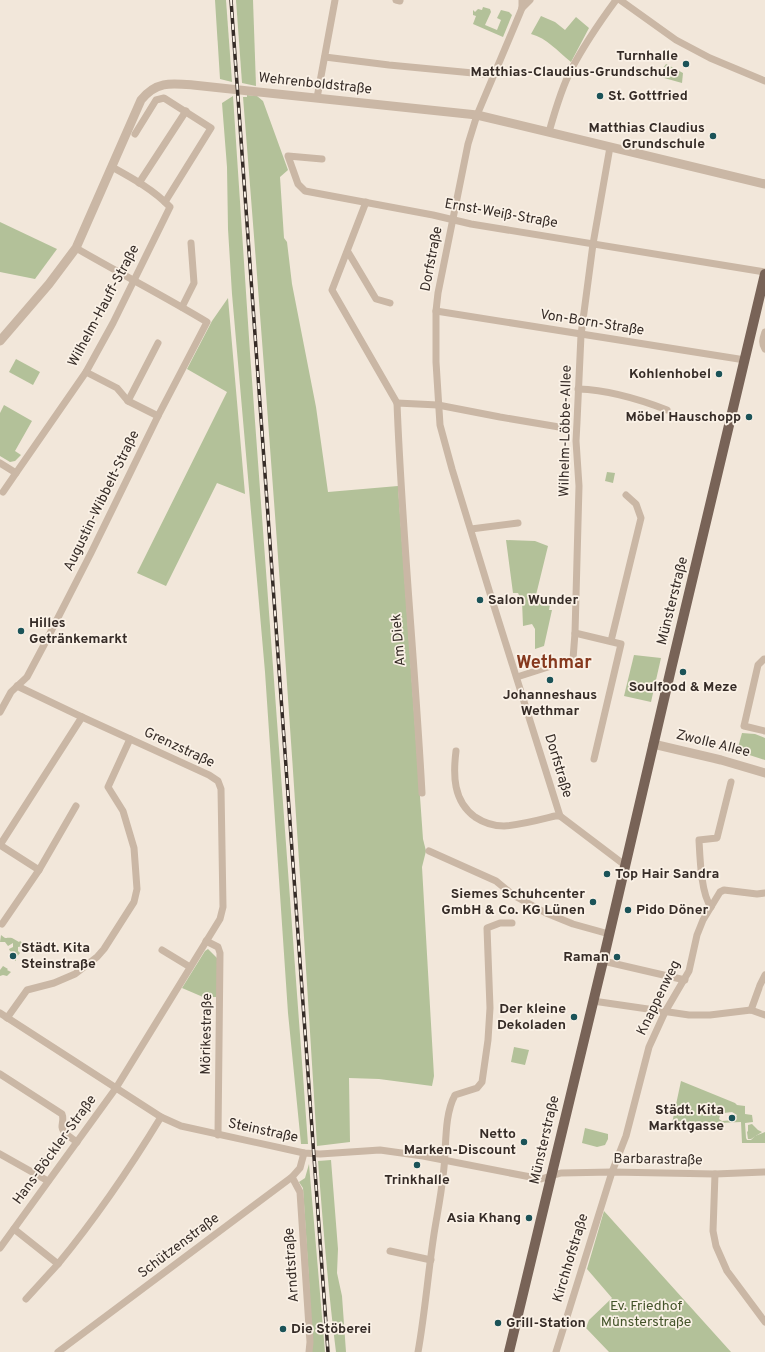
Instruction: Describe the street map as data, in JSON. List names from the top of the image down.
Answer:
{
  "streets": {
    "main road": ["Münsterstraße"],
    "street": [
      "Wehrenboldstraße",
      "Ernst-Weiß-Straße",
      "Dorfstraße",
      "Wilhelm-Hauff-Straße",
      "Von-Born-Straße",
      "Wilhelm-Löbbe-Allee",
      "Augustin-Wibbelt-Straße",
      "Am Diek",
      "Zwolle Allee",
      "Grenzstraße",
      "Knappenweg",
      "Mörikestraße",
      "Steinstraße",
      "Hans-Böckler-Straße",
      "Barbarastraße",
      "Schützenstraße",
      "Kirchhofstraße",
      "Arndtstraße"
    ]
  },
  "crossings": [
    ["Wehrenboldstraße", "Dorfstraße"],
    ["Wehrenboldstraße", "Wilhelm-Löbbe-Allee"],
    ["Wehrenboldstraße", "Augustin-Wibbelt-Straße"],
    ["Ernst-Weiß-Straße", "Dorfstraße"],
    ["Ernst-Weiß-Straße", "Wilhelm-Löbbe-Allee"],
    ["Ernst-Weiß-Straße", "Münsterstraße"],
    ["Dorfstraße", "Von-Born-Straße"],
    ["Dorfstraße", "Wilhelm-Löbbe-Allee"],
    ["Dorfstraße", "Münsterstraße"],
    ["Wilhelm-Hauff-Straße", "Augustin-Wibbelt-Straße"],
    ["Von-Born-Straße", "Wilhelm-Löbbe-Allee"],
    ["Von-Born-Straße", "Münsterstraße"],
    ["Augustin-Wibbelt-Straße", "Grenzstraße"],
    ["Münsterstraße", "Zwolle Allee"],
    ["Münsterstraße", "Steinstraße"],
    ["Münsterstraße", "Barbarastraße"],
    ["Grenzstraße", "Mörikestraße"],
    ["Grenzstraße", "Steinstraße"],
    ["Grenzstraße", "Hans-Böckler-Straße"],
    ["Knappenweg", "Barbarastraße"],
    ["Knappenweg", "Kirchhofstraße"],
    ["Mörikestraße", "Steinstraße"],
    ["Steinstraße", "Hans-Böckler-Straße"],
    ["Steinstraße", "Barbarastraße"],
    ["Steinstraße", "Schützenstraße"],
    ["Barbarastraße", "Kirchhofstraße"],
    ["Schützenstraße", "Arndtstraße"]
  ],
  "districts": ["Wethmar"],
  "parks": ["Ev. Friedhof Münsterstraße"],
  "places": [
    "Turnhalle Matthias-Claudius-Grundschule",
    "St. Gottfried",
    "Matthias Claudius Grundschule",
    "Kohlenhobel",
    "Möbel Hauschopp",
    "Salon Wunder",
    "Hilles Getränkemarkt",
    "Soulfood & Meze",
    "Johanneshaus Wethmar",
    "Top Hair Sandra",
    "Siemes Schuhcenter GmbH & Co. KG Lünen",
    "Pido Döner",
    "Städt. Kita Steinstraße",
    "Raman",
    "Der kleine Dekoladen",
    "Städt. Kita Marktgasse",
    "Netto Marken-Discount",
    "Trinkhalle",
    "Asia Khang",
    "Grill-Station",
    "Die Stöberei"
  ]
}
